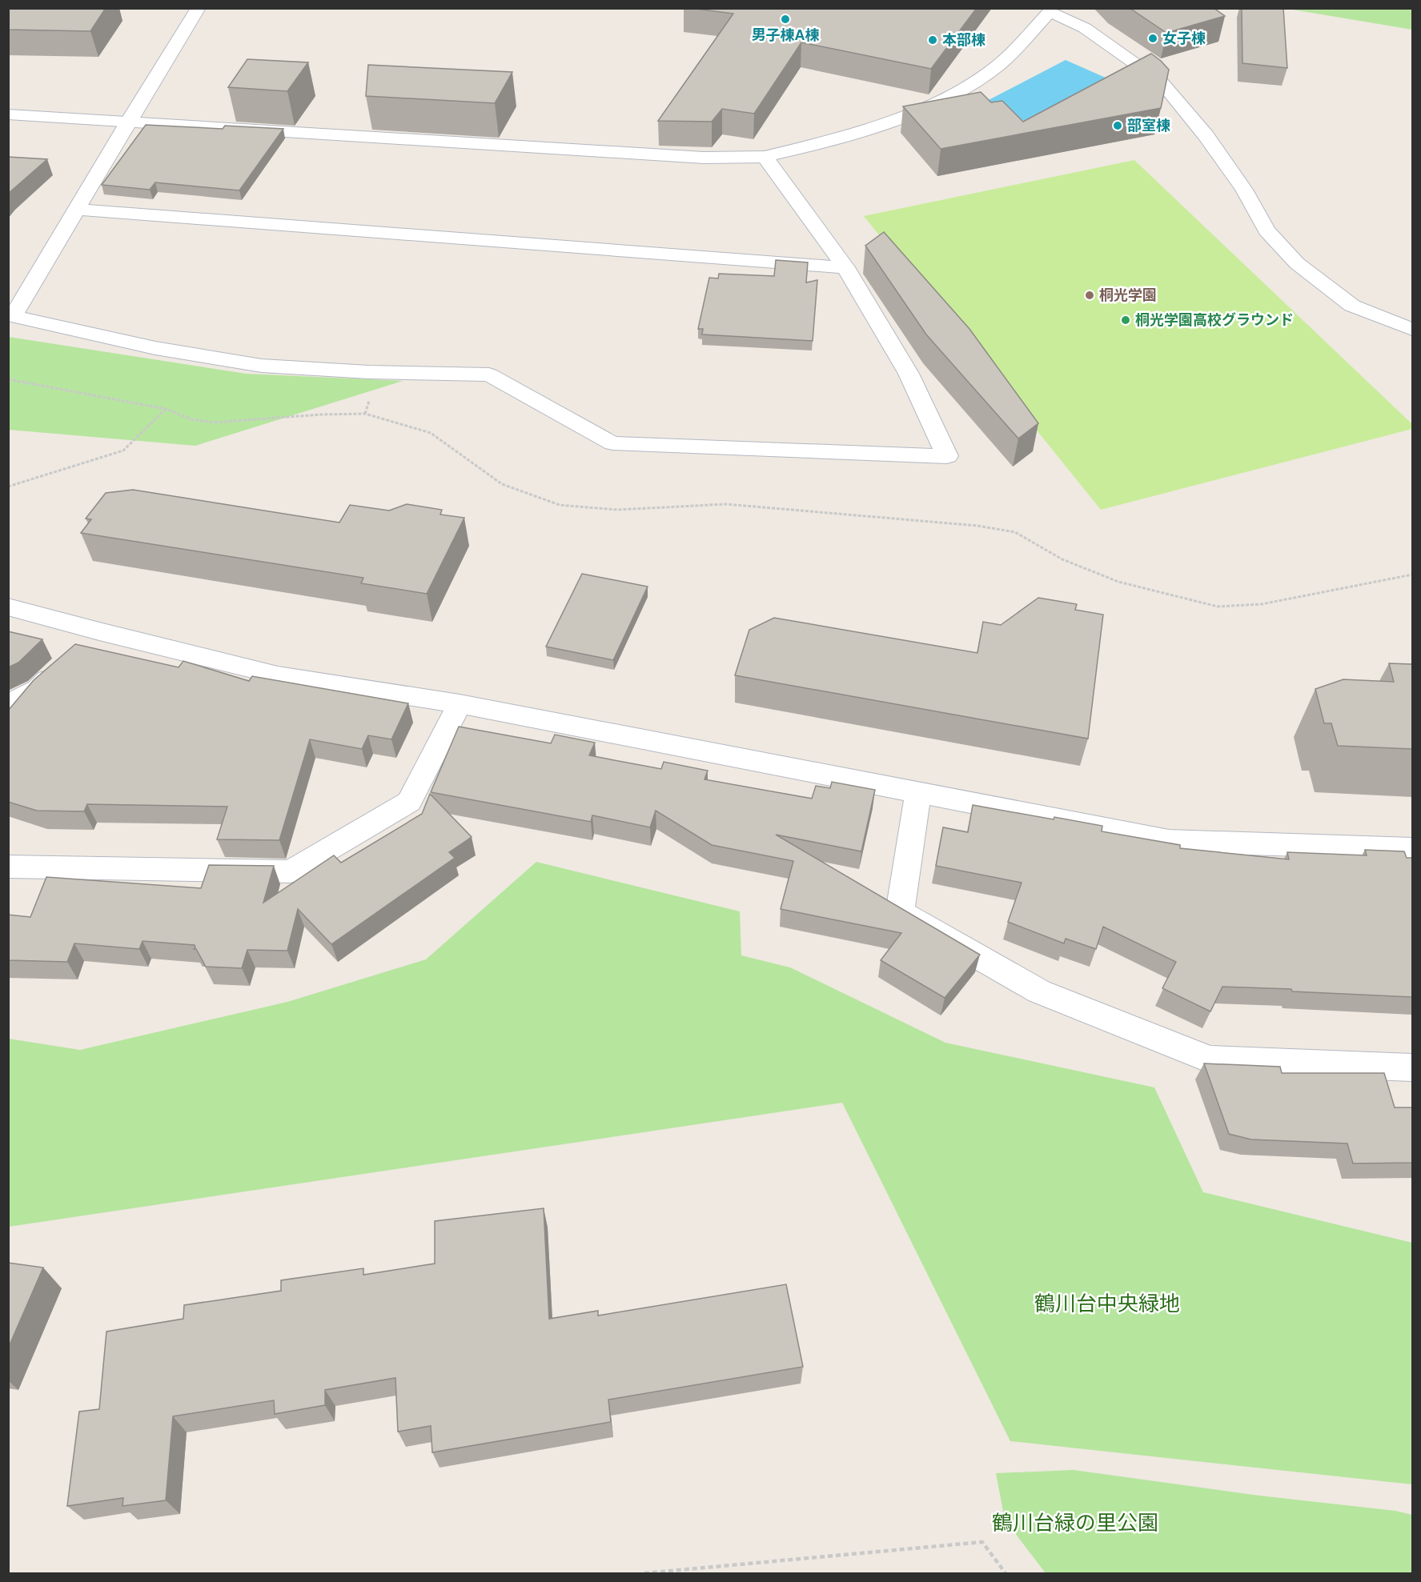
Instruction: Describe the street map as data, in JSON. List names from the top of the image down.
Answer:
{
  "parks": ["鶴川台中央緑地", "鶴川台緑の里公園"],
  "places": [
    "男子棟A棟",
    "女子棟",
    "本部棟",
    "部室棟",
    "桐光学園",
    "桐光学園高校グラウンド"
  ]
}
